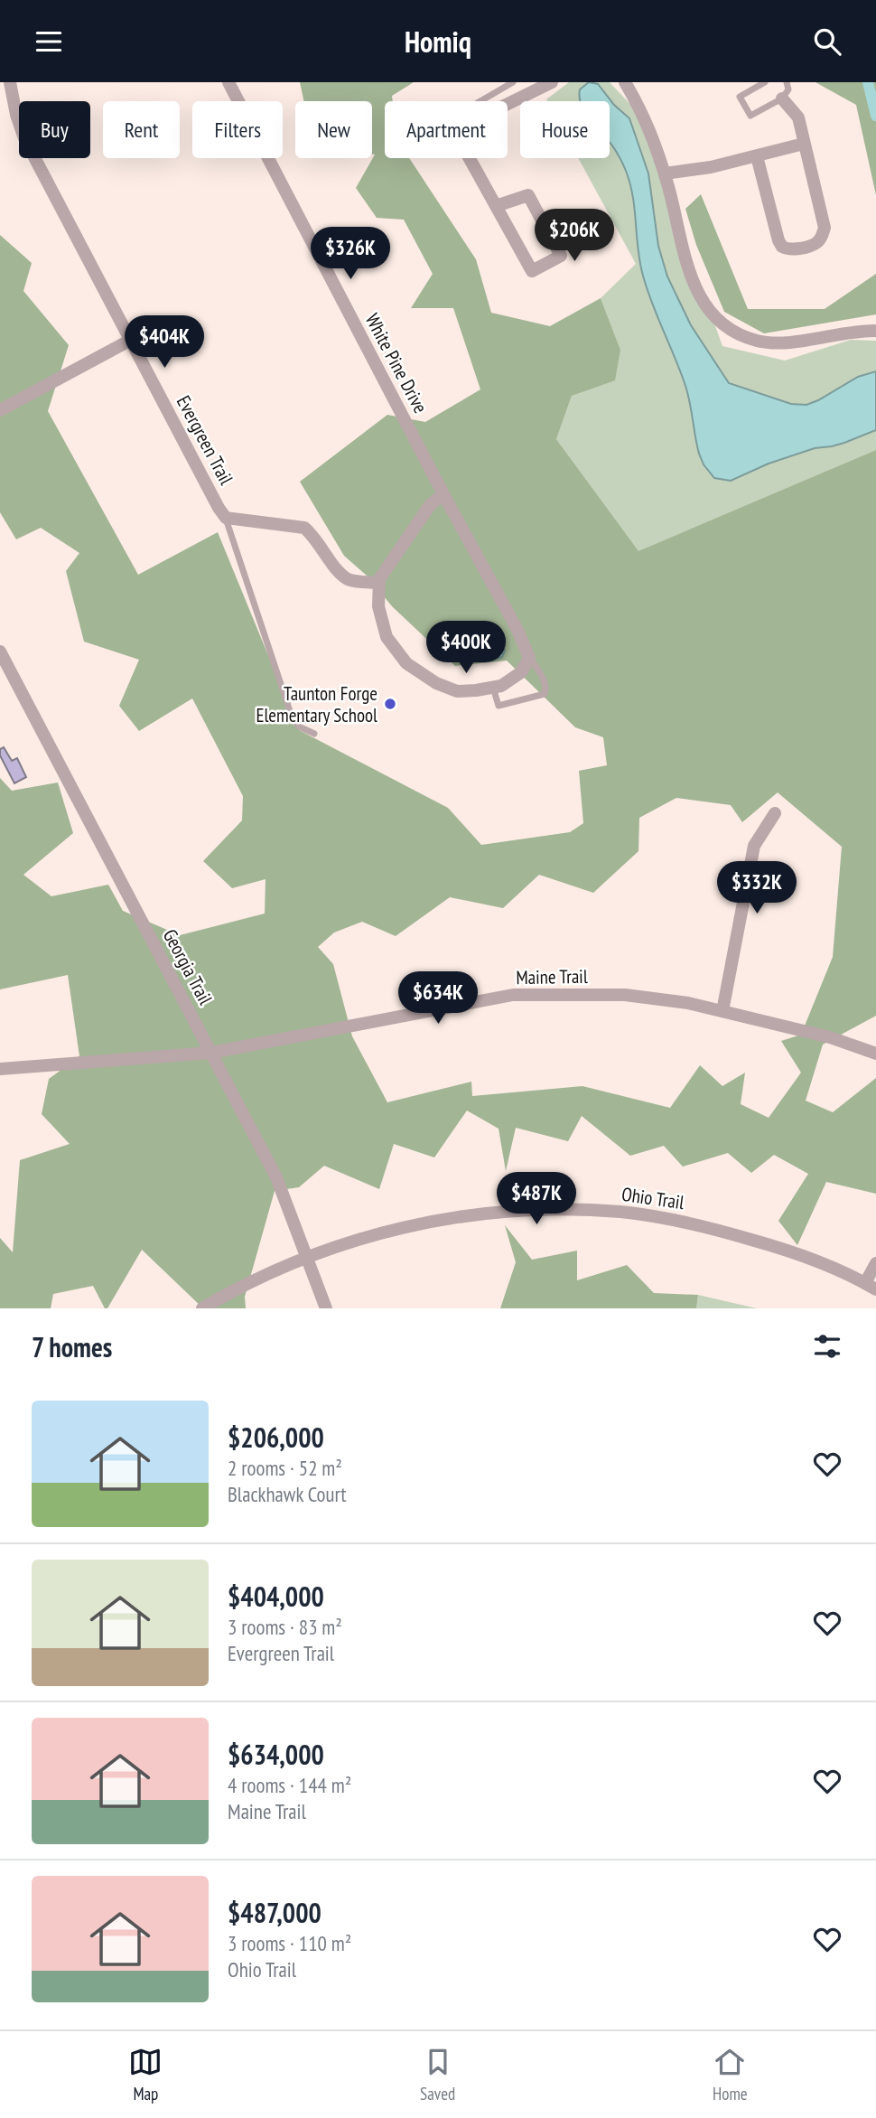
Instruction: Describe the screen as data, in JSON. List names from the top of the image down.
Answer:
{
  "streets": {
    "street": [
      "White Pine Drive",
      "Evergreen Trail",
      "Georgia Trail",
      "Maine Trail",
      "Ohio Trail"
    ]
  },
  "crossings": [
    ["Georgia Trail", "Maine Trail"],
    ["Georgia Trail", "Ohio Trail"]
  ],
  "places": ["Taunton Forge Elementary School"],
  "page": {
    "header": "Homiq",
    "chip": [
      "Buy",
      "Rent",
      "Filters",
      "New",
      "Apartment",
      "House"
    ],
    "price": [
      "$206K",
      "$326K",
      "$404K",
      "$400K",
      "$332K",
      "$634K",
      "$487K"
    ],
    "heading": "7 homes",
    "list": [
      {
        "name": "$206,000",
        "note": "2 rooms · 52 m² · Blackhawk Court"
      },
      {
        "name": "$404,000",
        "note": "3 rooms · 83 m² · Evergreen Trail"
      },
      {
        "name": "$634,000",
        "note": "4 rooms · 144 m² · Maine Trail"
      },
      {
        "name": "$487,000",
        "note": "3 rooms · 110 m² · Ohio Trail"
      }
    ],
    "tabs": ["Map", "Saved", "Home"]
  }
}
